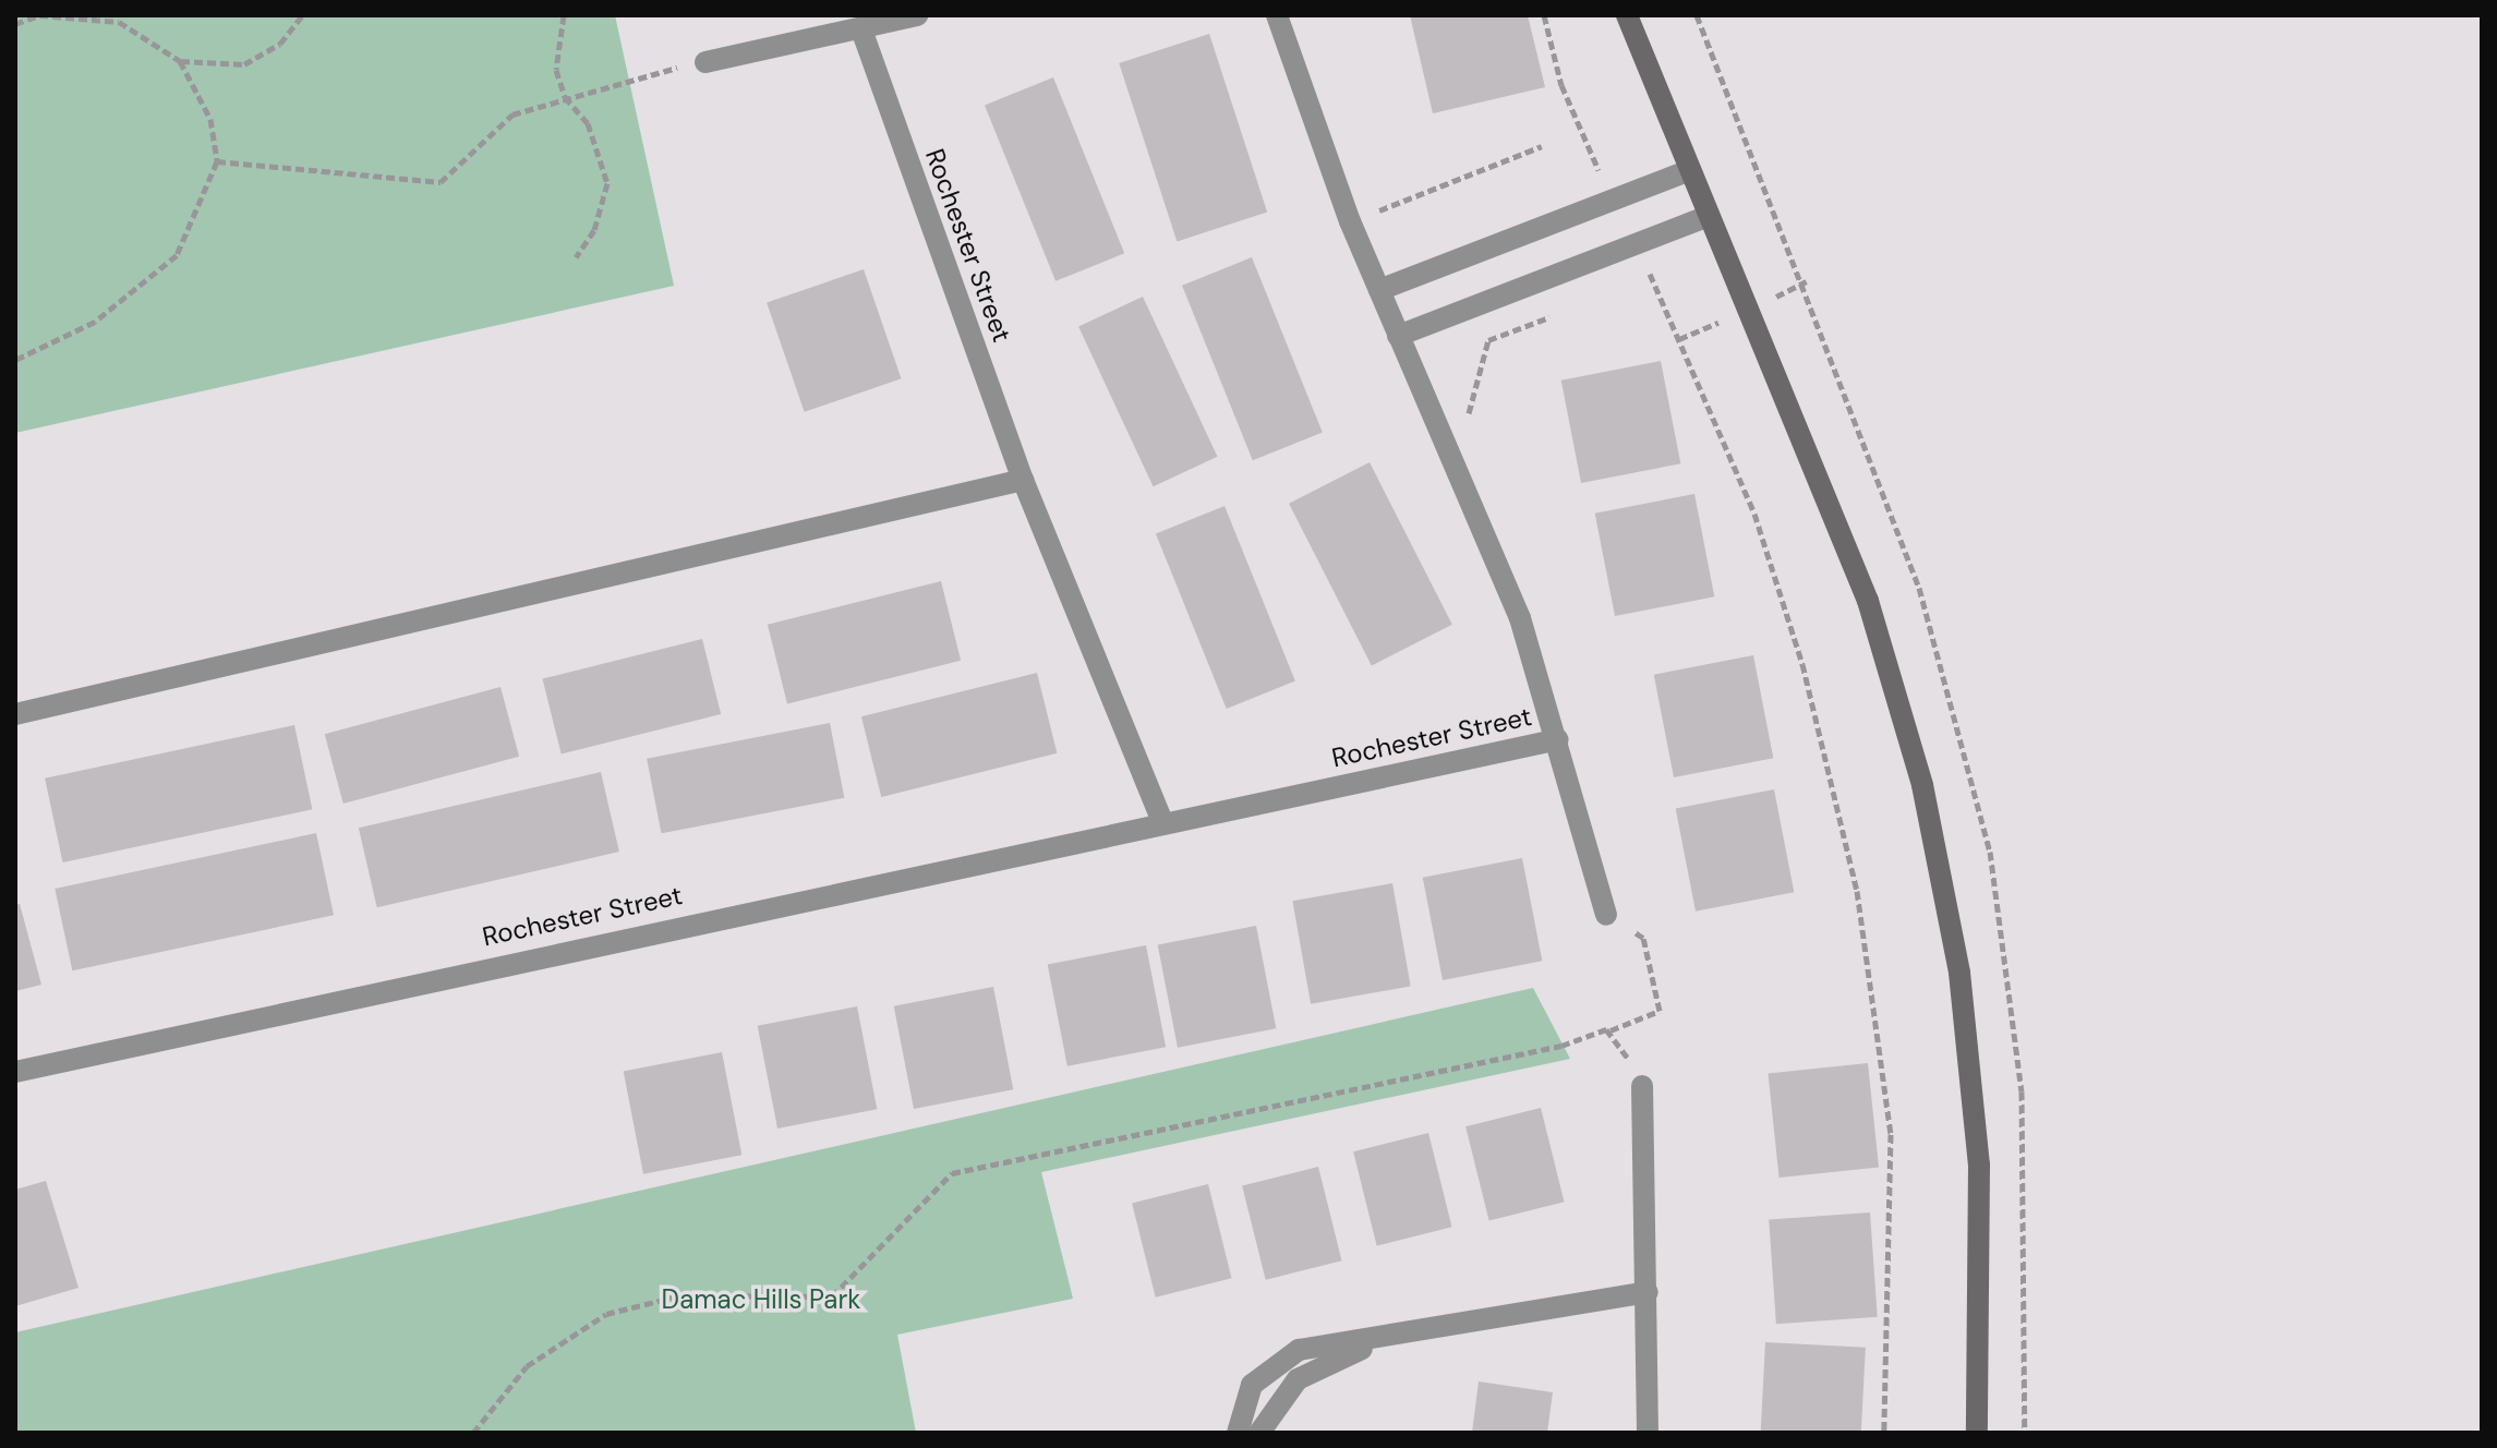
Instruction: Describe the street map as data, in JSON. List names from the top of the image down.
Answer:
{
  "streets": {
    "street": ["Rochester Street"]
  },
  "parks": ["Damac Hills Park"]
}
